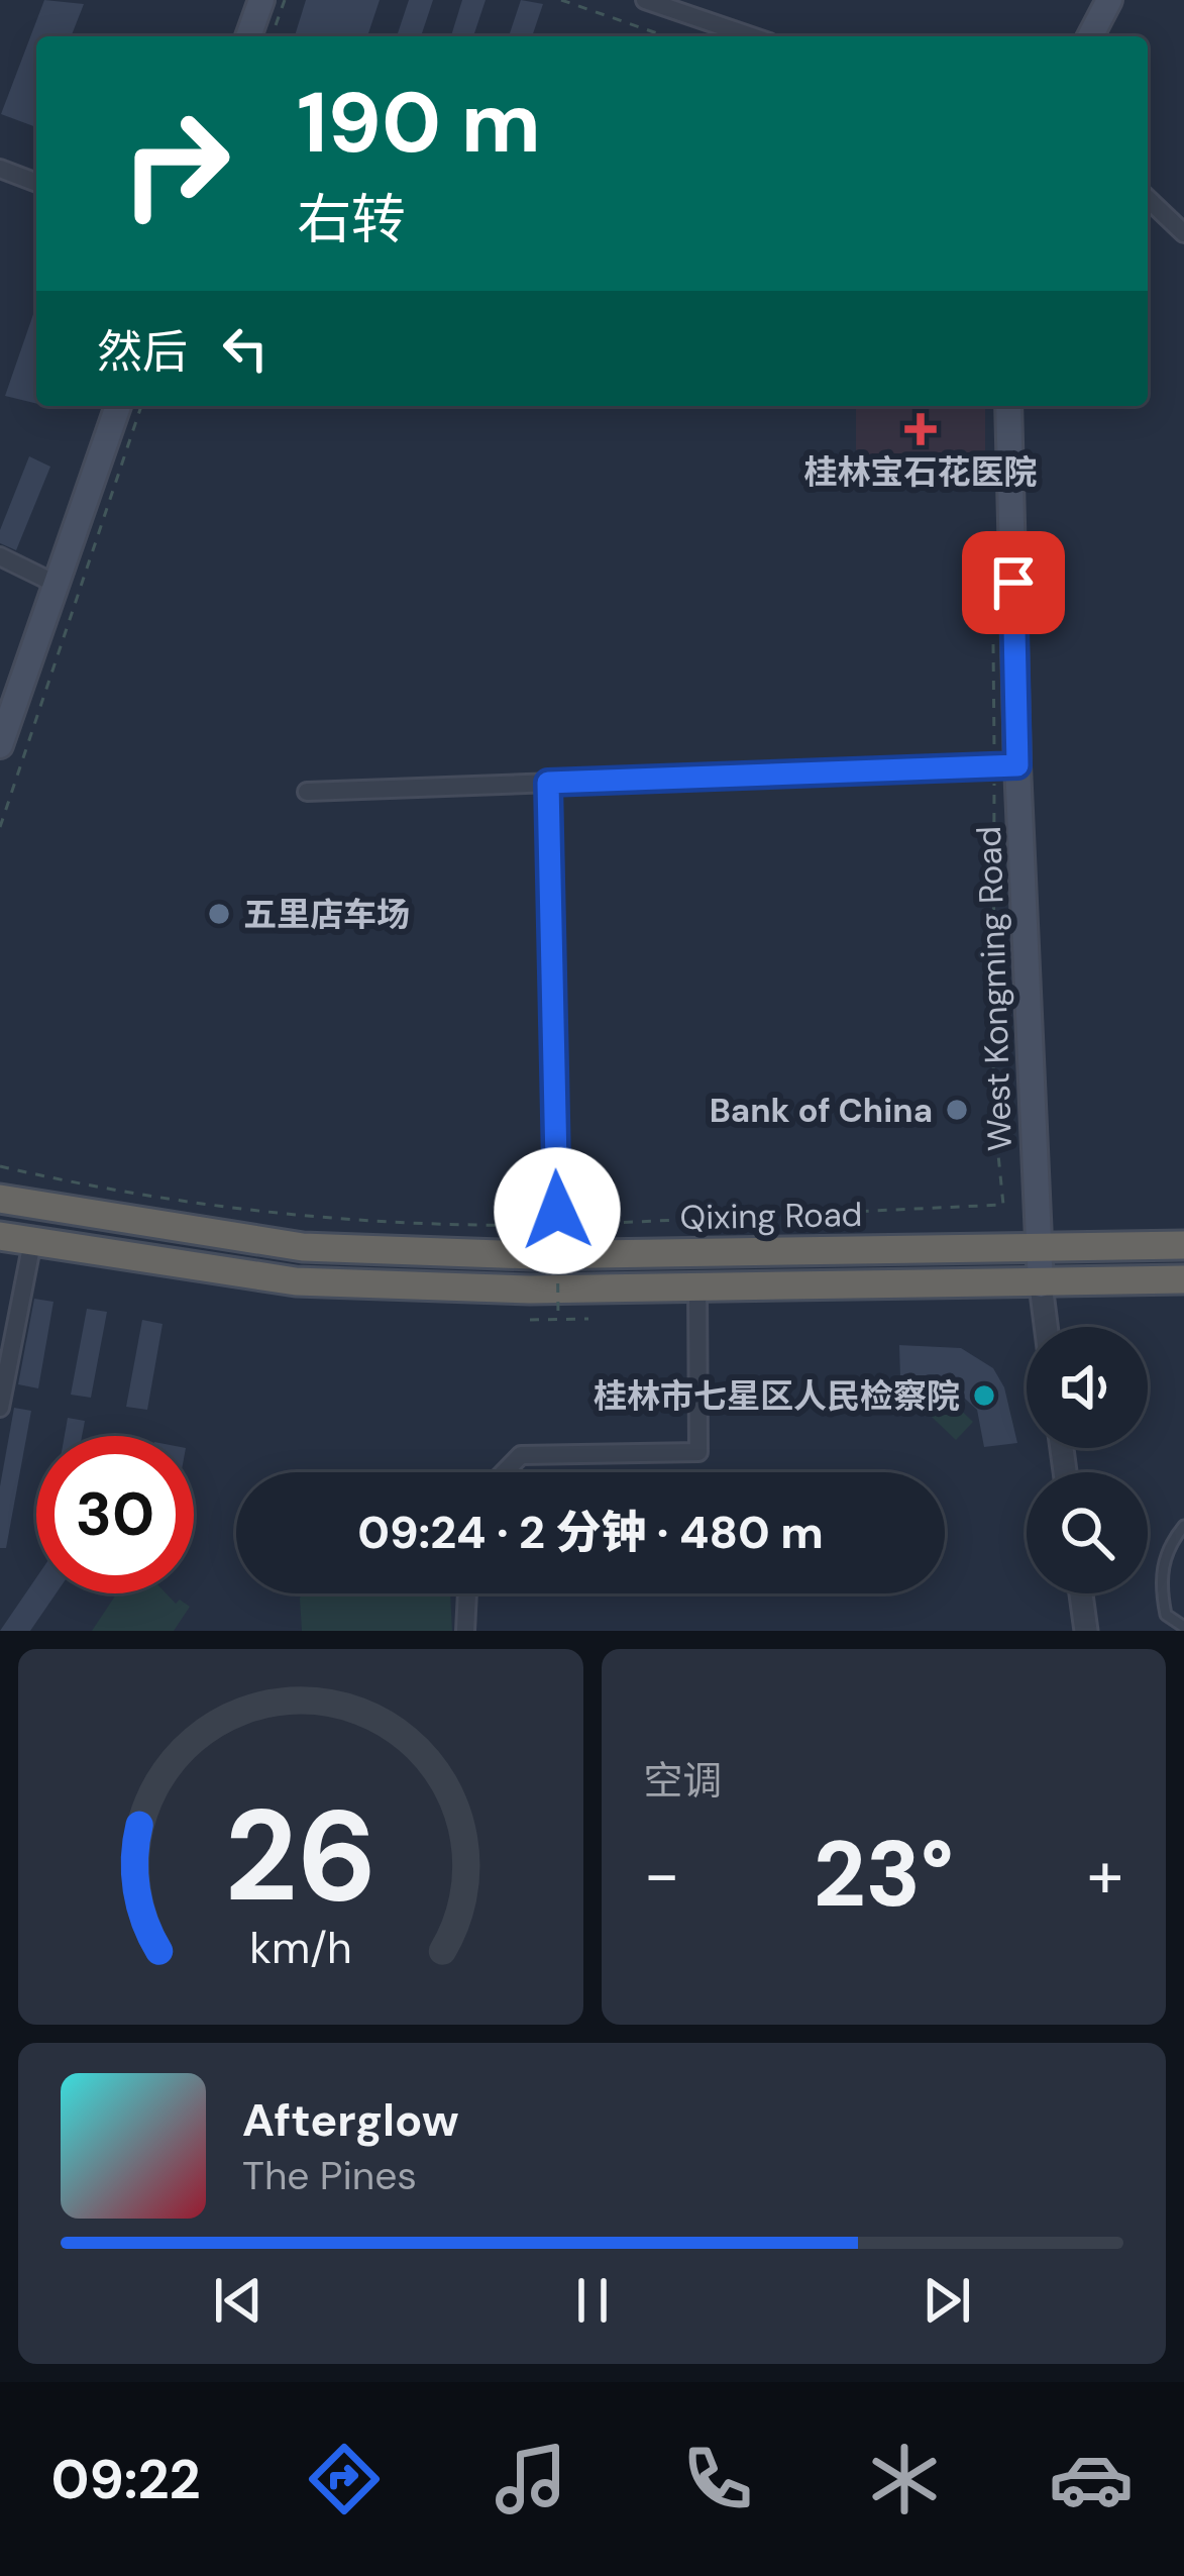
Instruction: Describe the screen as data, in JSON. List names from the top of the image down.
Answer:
{
  "streets": {
    "highway": ["Qixing Road"],
    "main road": ["West Kongming Road"]
  },
  "crossings": [
    ["West Kongming Road", "Qixing Road"]
  ],
  "places": {
    "health": ["桂林宝石花医院"],
    "other": ["五里店车场", "Bank of China", "桂林市七星区人民检察院"]
  },
  "page": {
    "turn": ["190 m", "右转"],
    "then": "然后",
    "limit": "30",
    "trip": "09:24 · 2 分钟 · 480 m",
    "tile": "空调",
    "heat": ["−", "23°", "+"],
    "song": ["Afterglow", "The Pines"],
    "tabs": "09:22",
    "gauge": ["26", "km/h"]
  }
}
